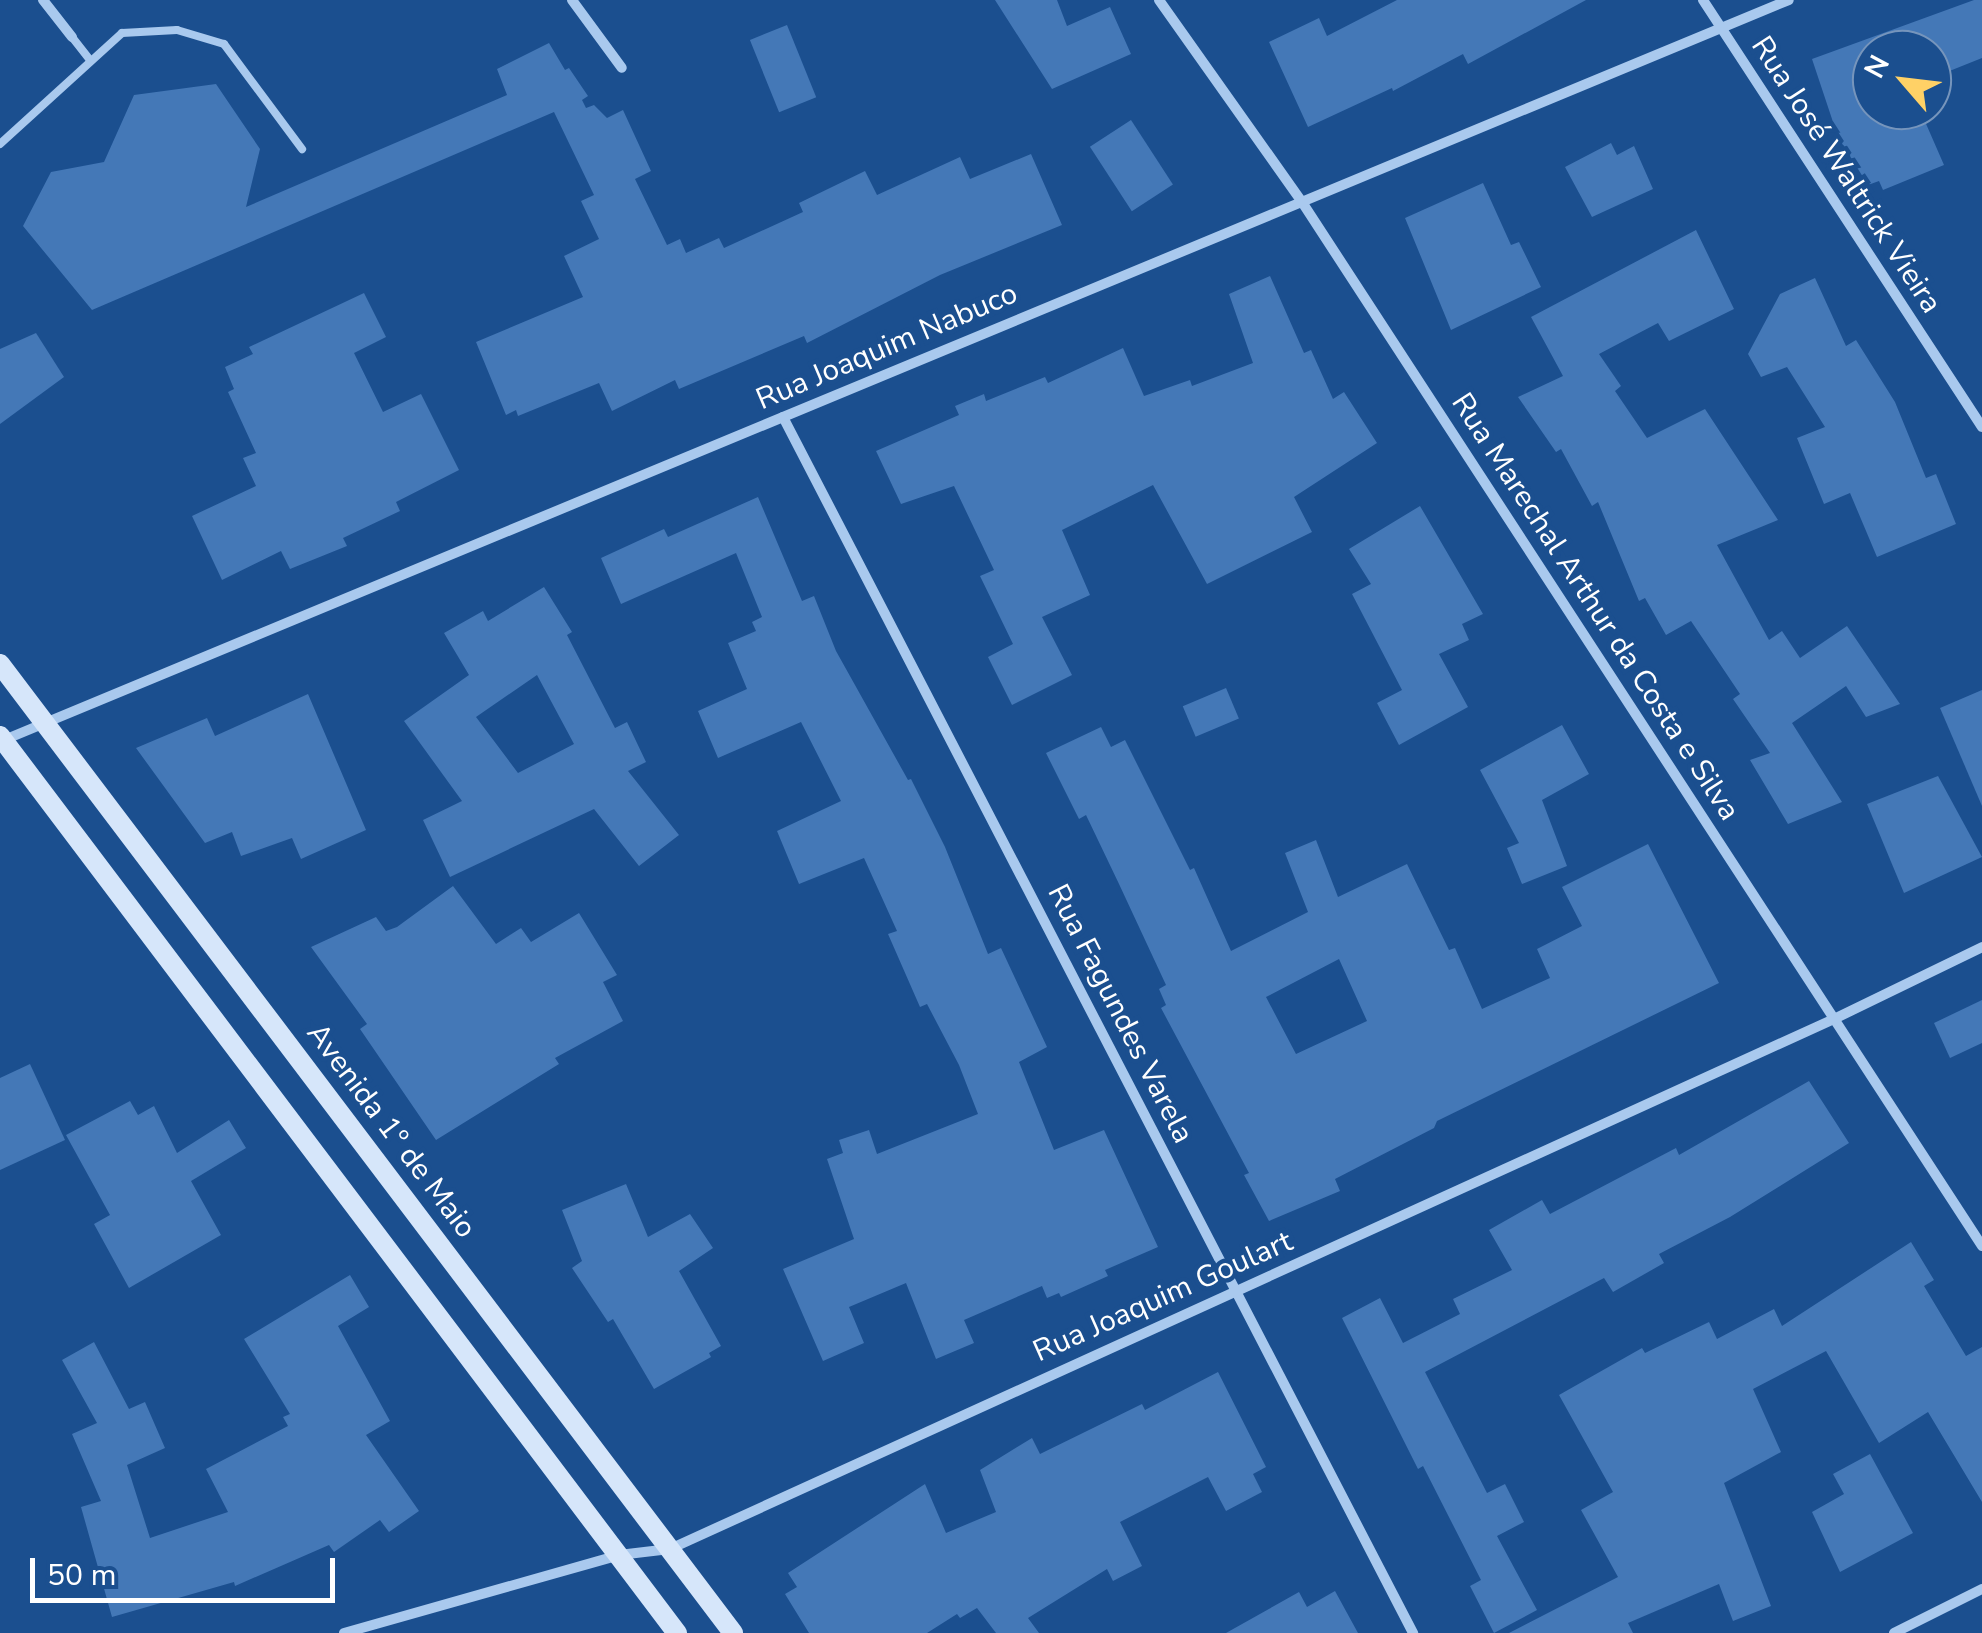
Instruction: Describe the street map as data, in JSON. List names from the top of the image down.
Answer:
{
  "streets": {
    "main road": ["Avenida 1º de Maio"],
    "street": [
      "Rua José Waltrick Vieira",
      "Rua Joaquim Nabuco",
      "Rua Marechal Arthur da Costa e Silva",
      "Rua Fagundes Varela",
      "Rua Joaquim Goulart"
    ]
  },
  "crossings": [
    ["Rua José Waltrick Vieira", "Rua Joaquim Nabuco"],
    ["Rua Joaquim Nabuco", "Rua Marechal Arthur da Costa e Silva"],
    ["Rua Joaquim Nabuco", "Rua Fagundes Varela"],
    ["Rua Joaquim Nabuco", "Avenida 1º de Maio"],
    ["Rua Marechal Arthur da Costa e Silva", "Rua Joaquim Goulart"],
    ["Rua Fagundes Varela", "Rua Joaquim Goulart"],
    ["Avenida 1º de Maio", "Rua Joaquim Goulart"]
  ],
  "scale_bar": "50 m",
  "north": "top left"
}
